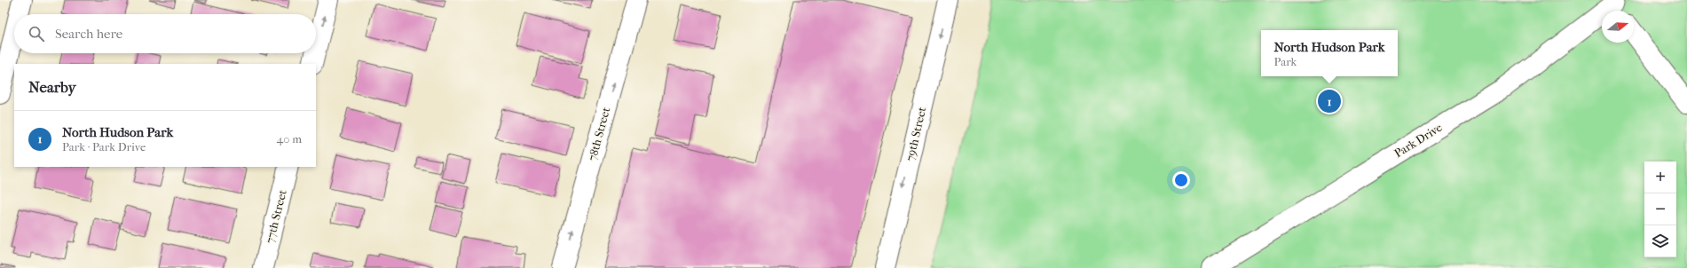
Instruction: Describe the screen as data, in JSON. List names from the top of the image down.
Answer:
{
  "streets": {
    "street": [
      "78th Street",
      "79th Street",
      "Park Drive",
      "77th Street"
    ]
  },
  "one_way": ["78th Street", "79th Street"],
  "north": "right",
  "page": {
    "search": "Search here",
    "popup": ["North Hudson Park", "Park"],
    "heading": "Nearby",
    "pins": "1",
    "list": [
      {
        "mark": "1",
        "name": "North Hudson Park",
        "note": "Park · Park Drive",
        "value": "40 m"
      }
    ],
    "map_buttons": ["+", "−"]
  }
}
